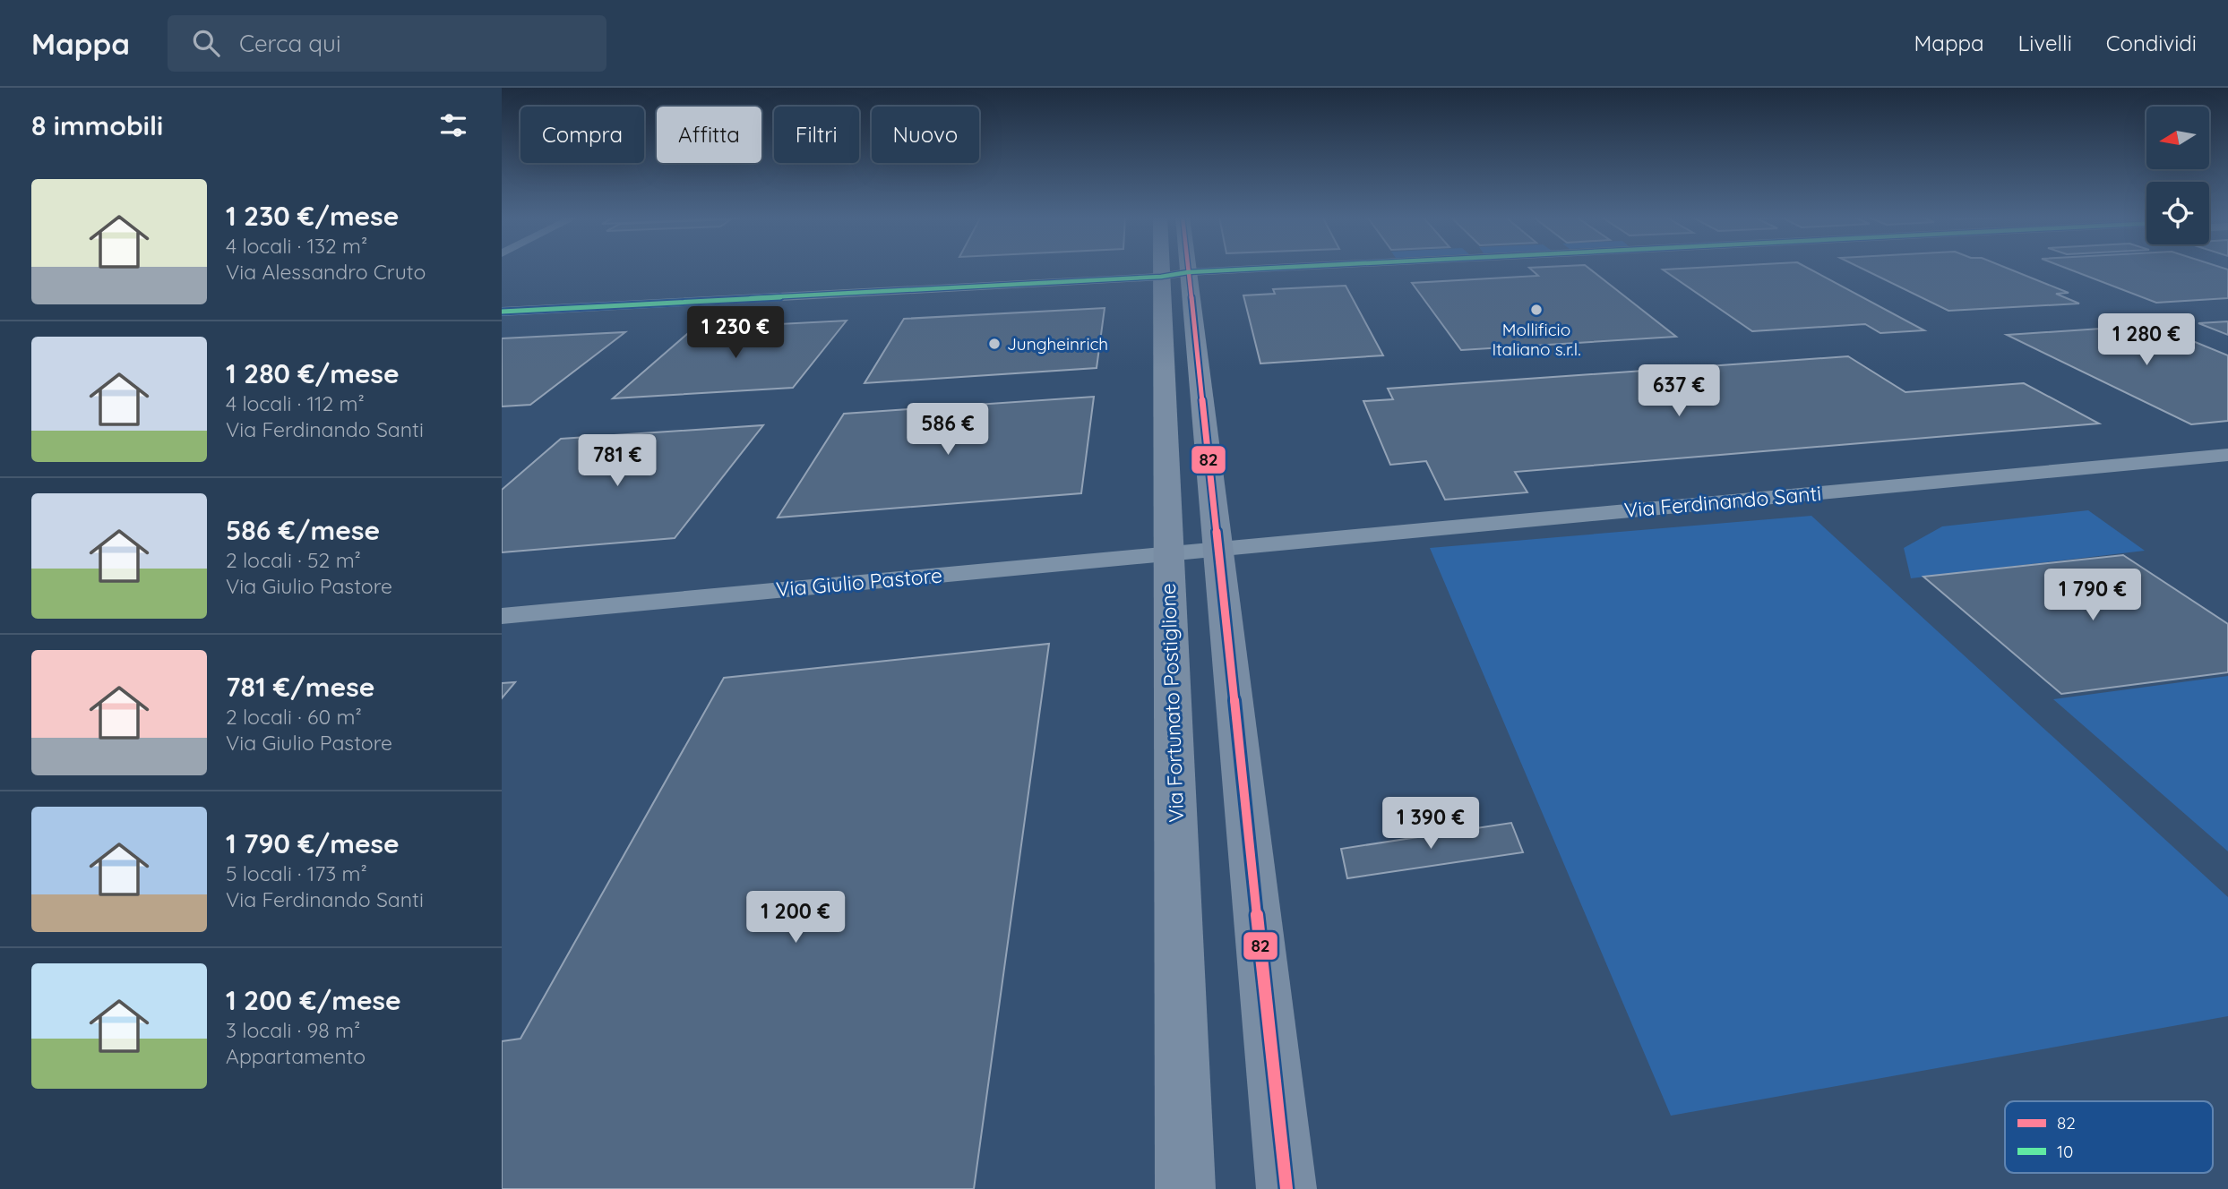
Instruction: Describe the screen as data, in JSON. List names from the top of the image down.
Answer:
{
  "streets": {
    "street": ["Via Ferdinando Santi", "Via Giulio Pastore", "Via Fortunato Postiglione"]
  },
  "crossings": [
    ["Via Ferdinando Santi", "Via Giulio Pastore"],
    ["Via Ferdinando Santi", "Via Fortunato Postiglione"],
    ["Via Giulio Pastore", "Via Fortunato Postiglione"]
  ],
  "places": ["Mollificio Italiano s.r.l.", "Jungheinrich"],
  "lines": ["transit line 82", "transit line 10"],
  "legend": ["82", "10"],
  "north": "left",
  "page": {
    "header": "Mappa",
    "search": "Cerca qui",
    "nav": ["Mappa", "Livelli", "Condividi"],
    "heading": "8 immobili",
    "chip": [
      "Compra",
      "Affitta",
      "Filtri",
      "Nuovo"
    ],
    "list": [
      {
        "name": "1 230 €/mese",
        "note": "4 locali · 132 m² · Via Alessandro Cruto"
      },
      {
        "name": "1 280 €/mese",
        "note": "4 locali · 112 m² · Via Ferdinando Santi"
      },
      {
        "name": "586 €/mese",
        "note": "2 locali · 52 m² · Via Giulio Pastore"
      },
      {
        "name": "781 €/mese",
        "note": "2 locali · 60 m² · Via Giulio Pastore"
      },
      {
        "name": "1 790 €/mese",
        "note": "5 locali · 173 m² · Via Ferdinando Santi"
      },
      {
        "name": "1 200 €/mese",
        "note": "3 locali · 98 m² · Appartamento"
      }
    ],
    "price": [
      "1 230 €",
      "1 280 €",
      "637 €",
      "586 €",
      "781 €",
      "1 790 €",
      "1 390 €",
      "1 200 €"
    ]
  }
}
